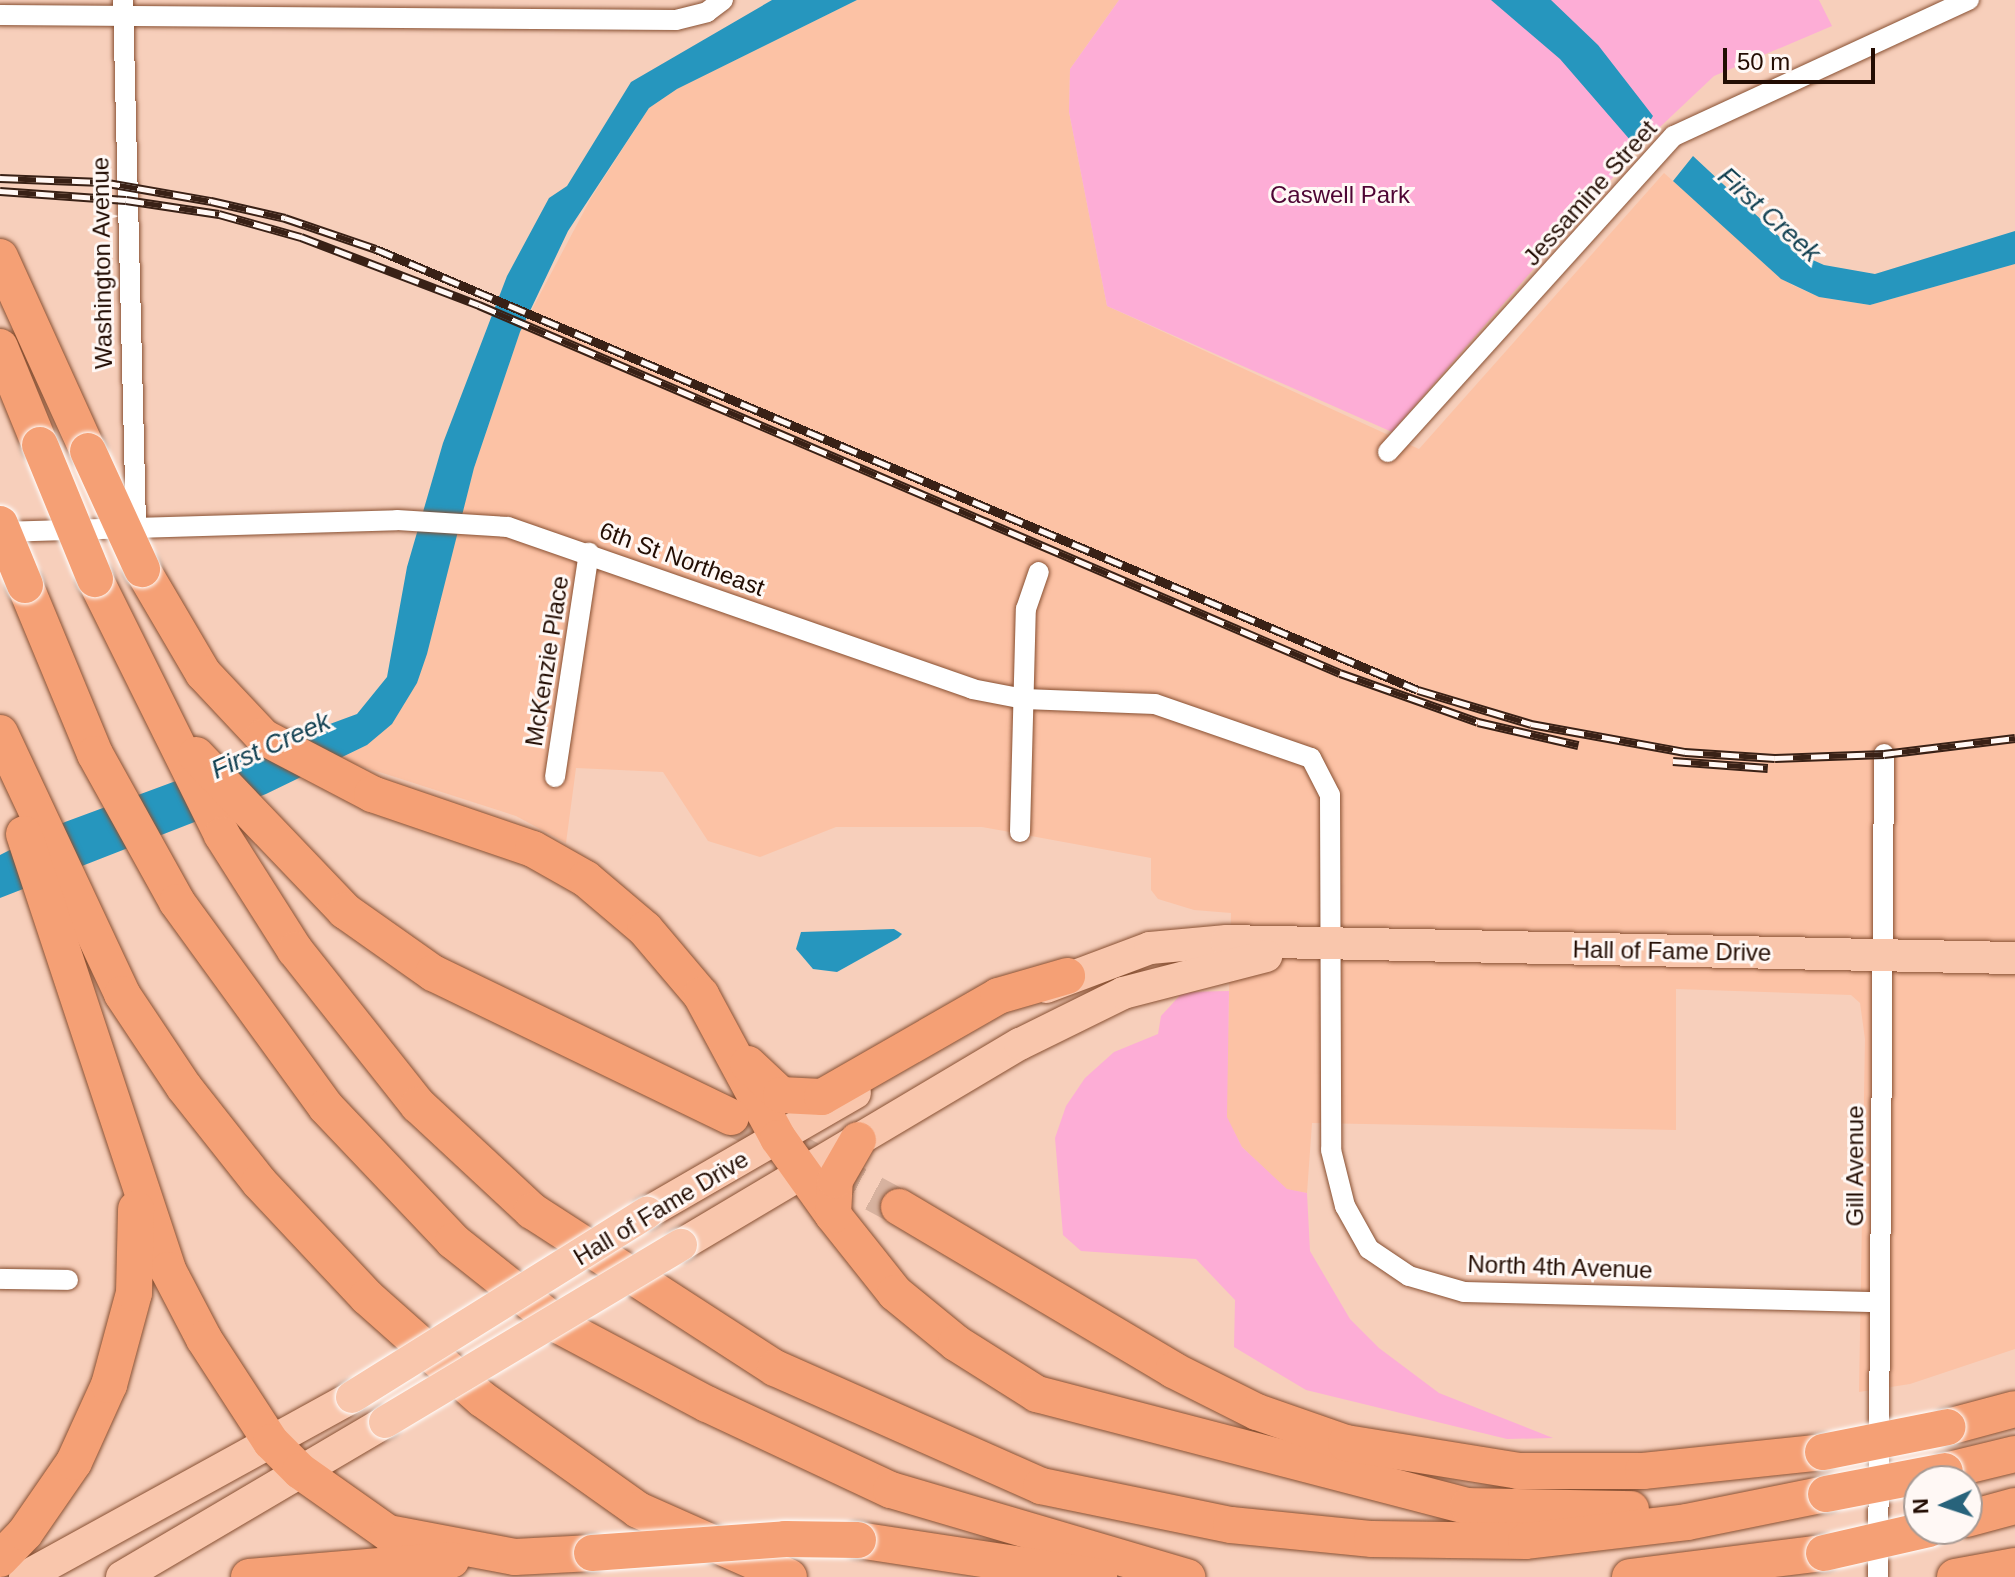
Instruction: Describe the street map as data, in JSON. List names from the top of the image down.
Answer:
{
  "streets": {
    "main road": ["Hall of Fame Drive"],
    "street": [
      "Jessamine Street",
      "Washington Avenue",
      "6th St Northeast",
      "McKenzie Place",
      "Gill Avenue",
      "North 4th Avenue"
    ]
  },
  "crossings": [
    ["Washington Avenue", "6th St Northeast"],
    ["6th St Northeast", "McKenzie Place"],
    ["6th St Northeast", "North 4th Avenue"],
    ["Hall of Fame Drive", "Gill Avenue"],
    ["Hall of Fame Drive", "North 4th Avenue"],
    ["Gill Avenue", "North 4th Avenue"]
  ],
  "water": ["First Creek"],
  "parks": ["Caswell Park"],
  "scale_bar": "50 m",
  "north": "left"
}
